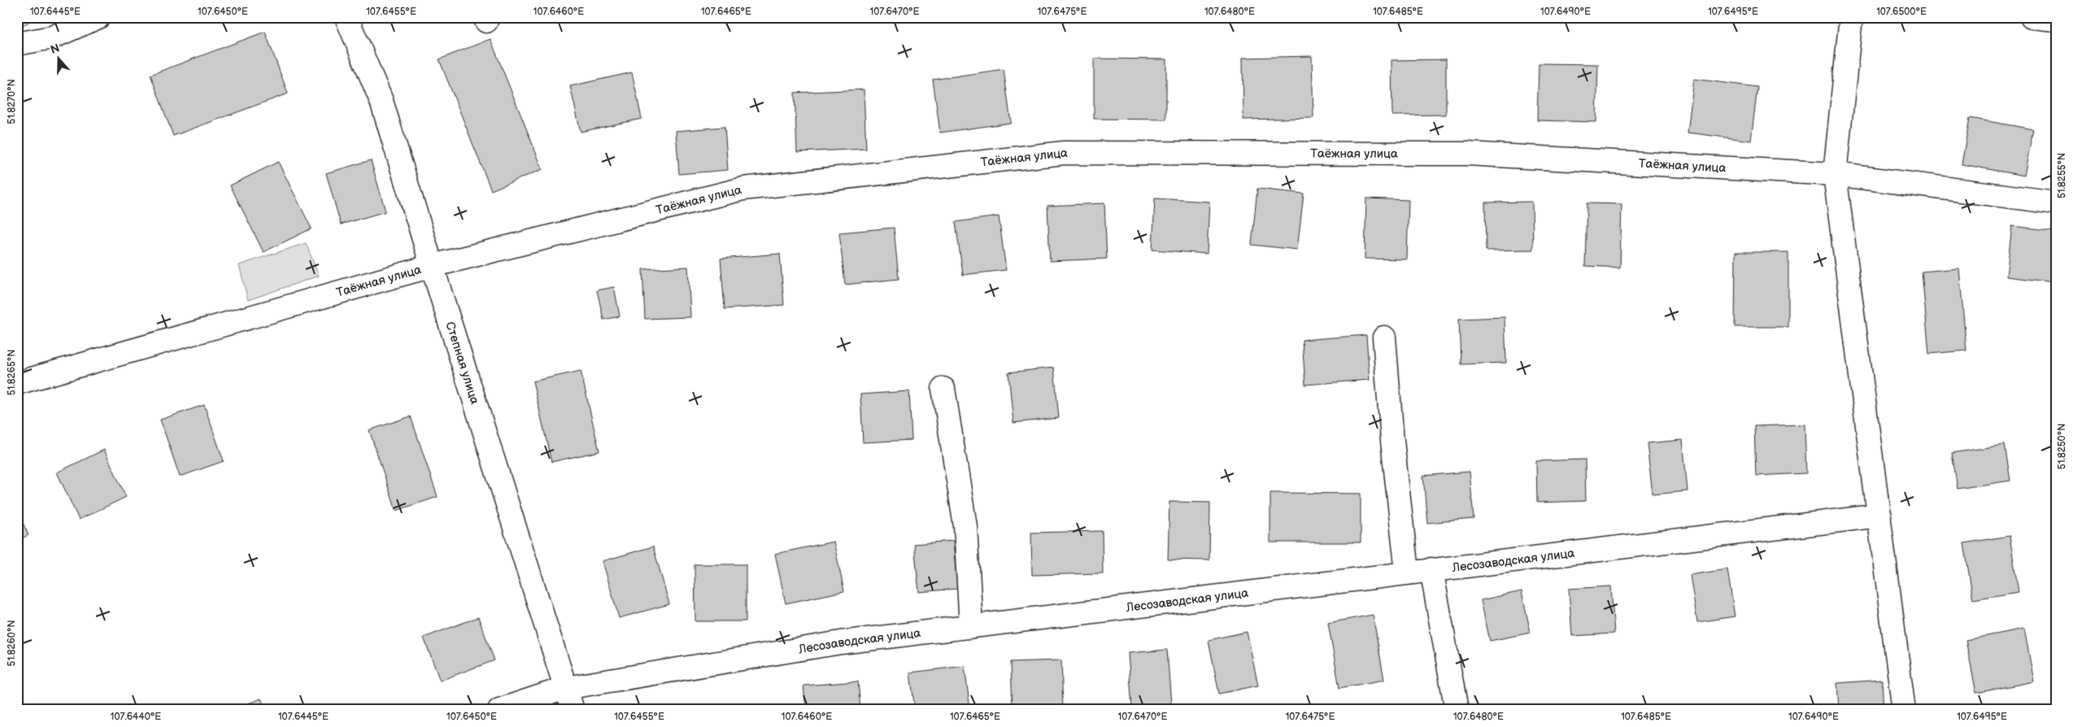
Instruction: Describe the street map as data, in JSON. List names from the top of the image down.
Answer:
{
  "streets": {
    "street": ["Таёжная улица", "Степная улица", "Лесозаводская улица"]
  },
  "crossings": [
    ["Таёжная улица", "Степная улица"],
    ["Степная улица", "Лесозаводская улица"]
  ],
  "north": "top",
  "coordinates": [
    "107.6445°E",
    "107.6450°E",
    "107.6455°E",
    "107.6460°E",
    "107.6465°E",
    "107.6470°E",
    "107.6475°E",
    "107.6480°E",
    "107.6485°E",
    "107.6490°E",
    "107.6495°E",
    "107.6500°E",
    "51.8270°N",
    "51.8255°N",
    "51.8265°N",
    "51.8250°N",
    "51.8260°N",
    "107.6440°E"
  ]
}
